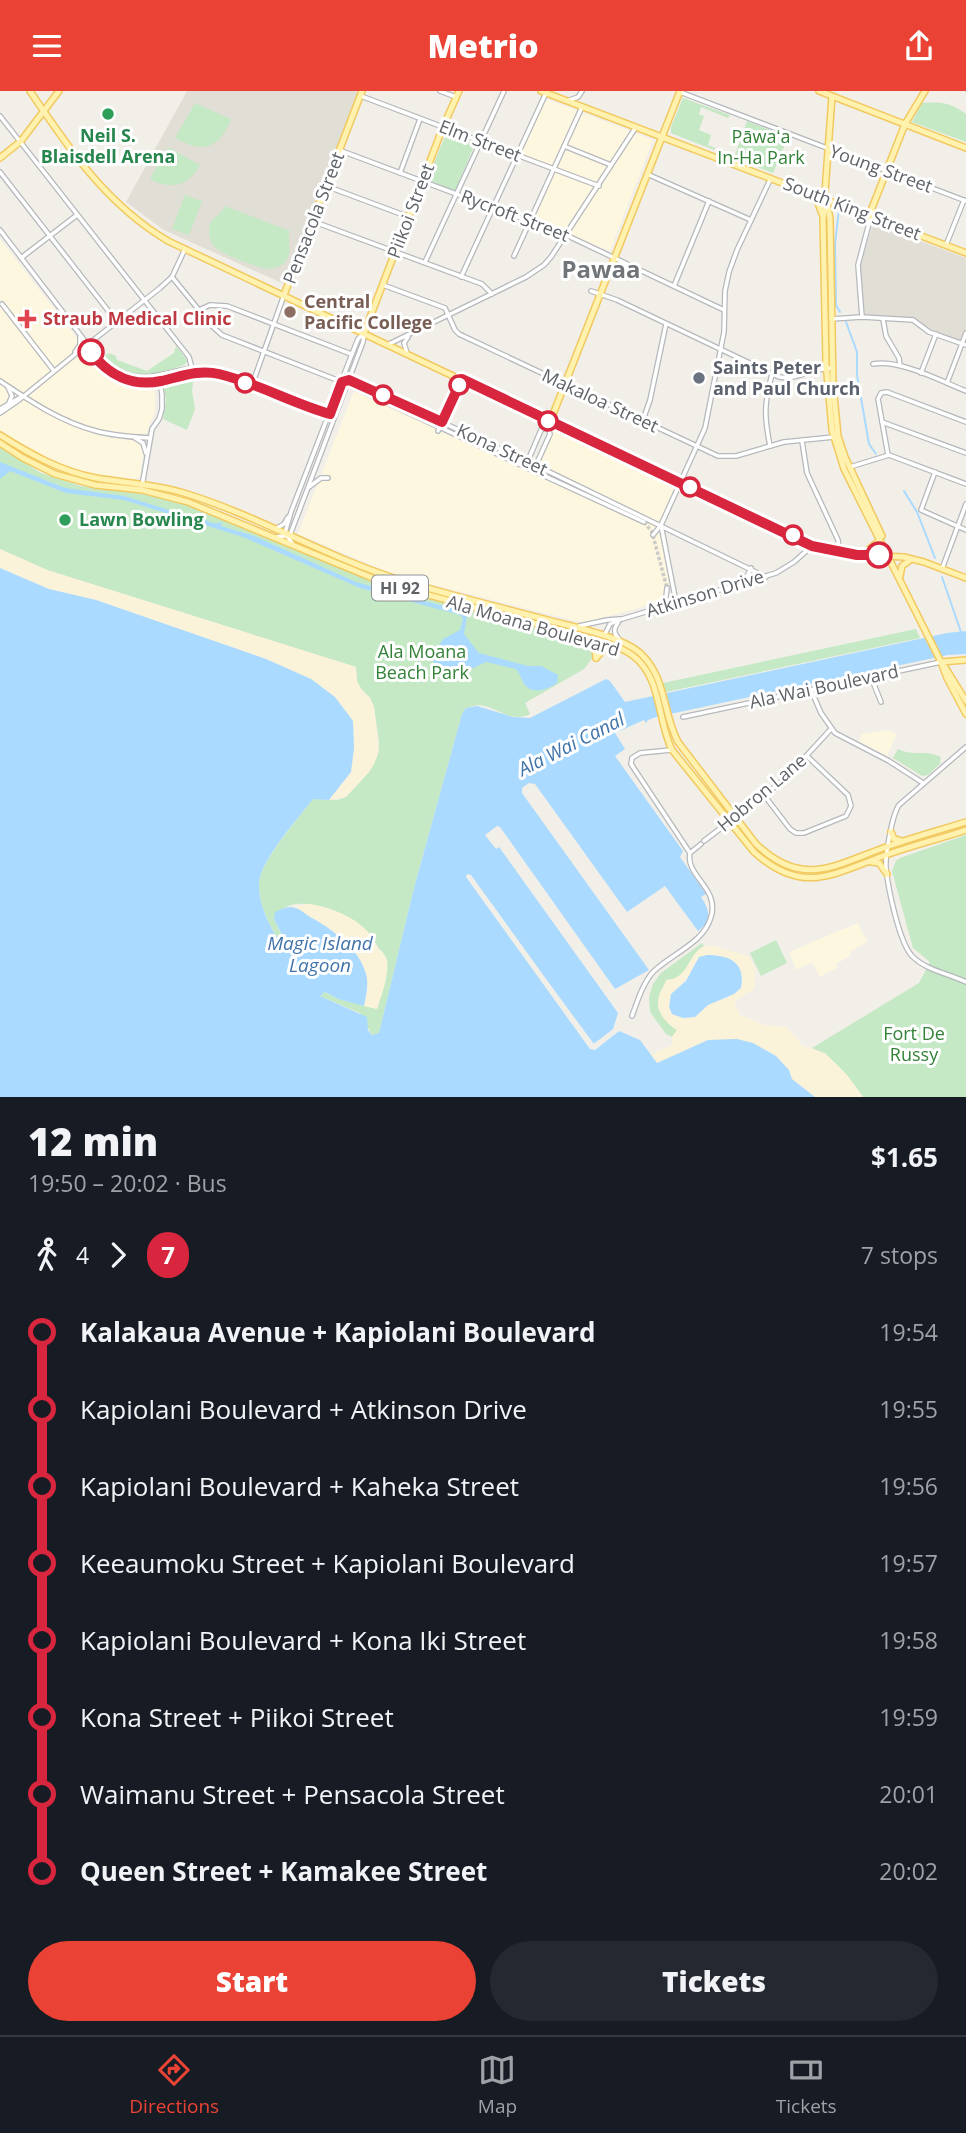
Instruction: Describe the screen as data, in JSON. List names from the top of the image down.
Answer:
{
  "streets": {
    "main road": [
      "South King Street",
      "Piikoi Street",
      "Pensacola Street",
      "HI 92",
      "Ala Moana Boulevard",
      "Ala Wai Boulevard"
    ],
    "street": [
      "Elm Street",
      "Young Street",
      "Rycroft Street",
      "Makaloa Street",
      "Kona Street",
      "Atkinson Drive",
      "Hobron Lane"
    ]
  },
  "crossings": [
    ["Elm Street", "Piikoi Street"],
    ["Elm Street", "Pensacola Street"],
    ["Piikoi Street", "Rycroft Street"],
    ["Piikoi Street", "Makaloa Street"],
    ["Piikoi Street", "Kona Street"],
    ["Piikoi Street", "Ala Moana Boulevard"],
    ["Rycroft Street", "Pensacola Street"],
    ["Kona Street", "Atkinson Drive"],
    ["Atkinson Drive", "Ala Moana Boulevard"],
    ["Ala Moana Boulevard", "Hobron Lane"]
  ],
  "districts": ["Pawaa"],
  "water": ["Ala Wai Canal", "Magic Island Lagoon"],
  "parks": ["Pāwaʻa In-Ha Park", "Ala Moana Beach Park", "Fort De Russy"],
  "places": {
    "other": [
      "Neil S. Blaisdell Arena",
      "Central Pacific College",
      "Saints Peter and Paul Church",
      "Lawn Bowling"
    ],
    "health": ["Straub Medical Clinic"]
  },
  "lines": ["bus line 7"],
  "page": {
    "header": "Metrio",
    "heading": ["12 min", "19:50 – 20:02 · Bus", "$1.65"],
    "legs": ["4", "7", "7 stops"],
    "list": [
      {
        "name": "Kalakaua Avenue + Kapiolani Boulevard",
        "value": "19:54"
      },
      {
        "name": "Kapiolani Boulevard + Atkinson Drive",
        "value": "19:55"
      },
      {
        "name": "Kapiolani Boulevard + Kaheka Street",
        "value": "19:56"
      },
      {
        "name": "Keeaumoku Street + Kapiolani Boulevard",
        "value": "19:57"
      },
      {
        "name": "Kapiolani Boulevard + Kona Iki Street",
        "value": "19:58"
      },
      {
        "name": "Kona Street + Piikoi Street",
        "value": "19:59"
      },
      {
        "name": "Waimanu Street + Pensacola Street",
        "value": "20:01"
      },
      {
        "name": "Queen Street + Kamakee Street",
        "value": "20:02"
      }
    ],
    "buttons": ["Start", "Tickets"],
    "tabs": ["Directions", "Map", "Tickets"]
  }
}
